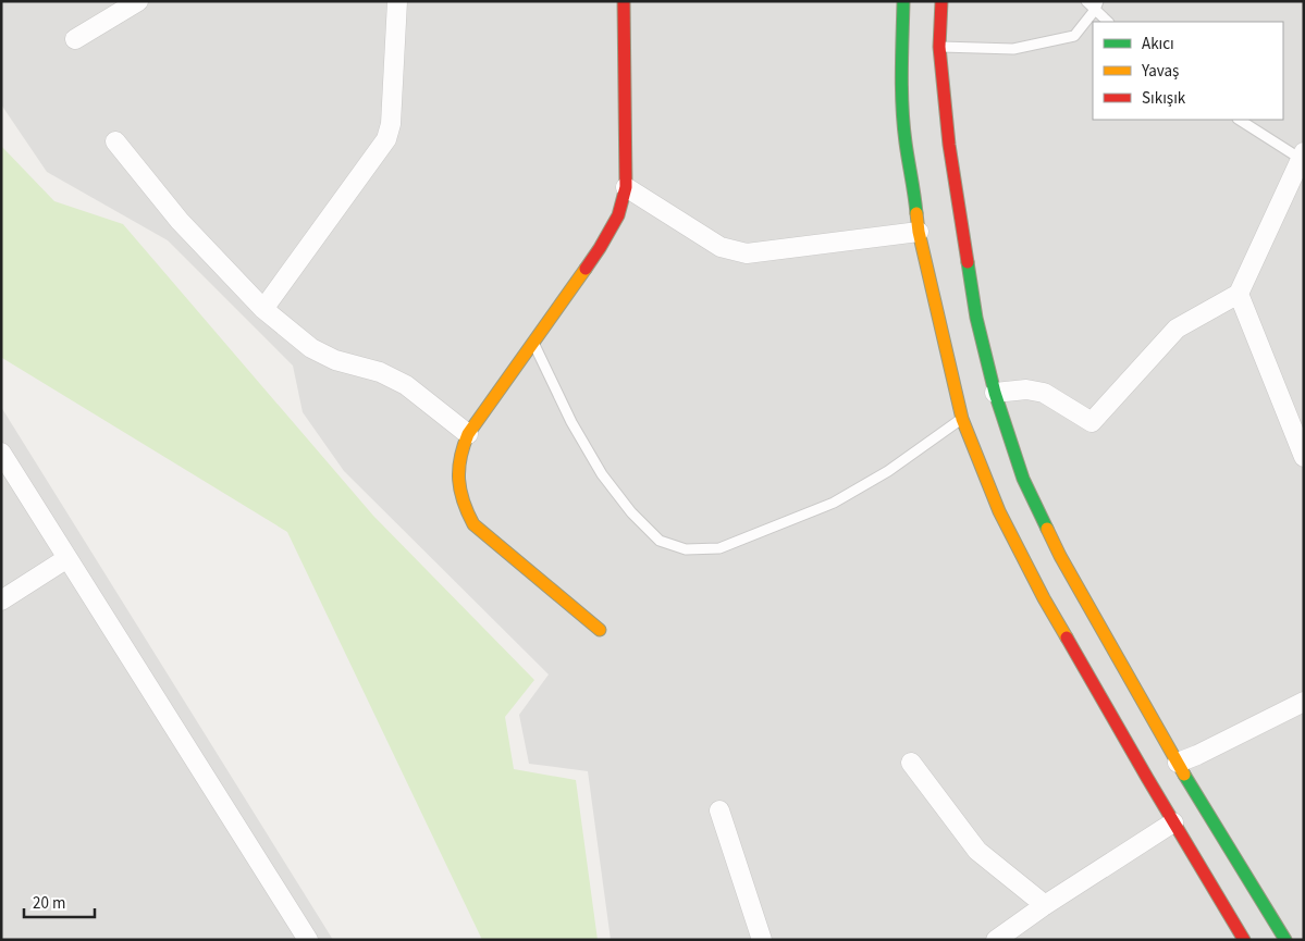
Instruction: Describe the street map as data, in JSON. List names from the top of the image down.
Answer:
{
  "legend": ["Akıcı", "Yavaş", "Sıkışık"],
  "scale_bar": "20 m"
}
